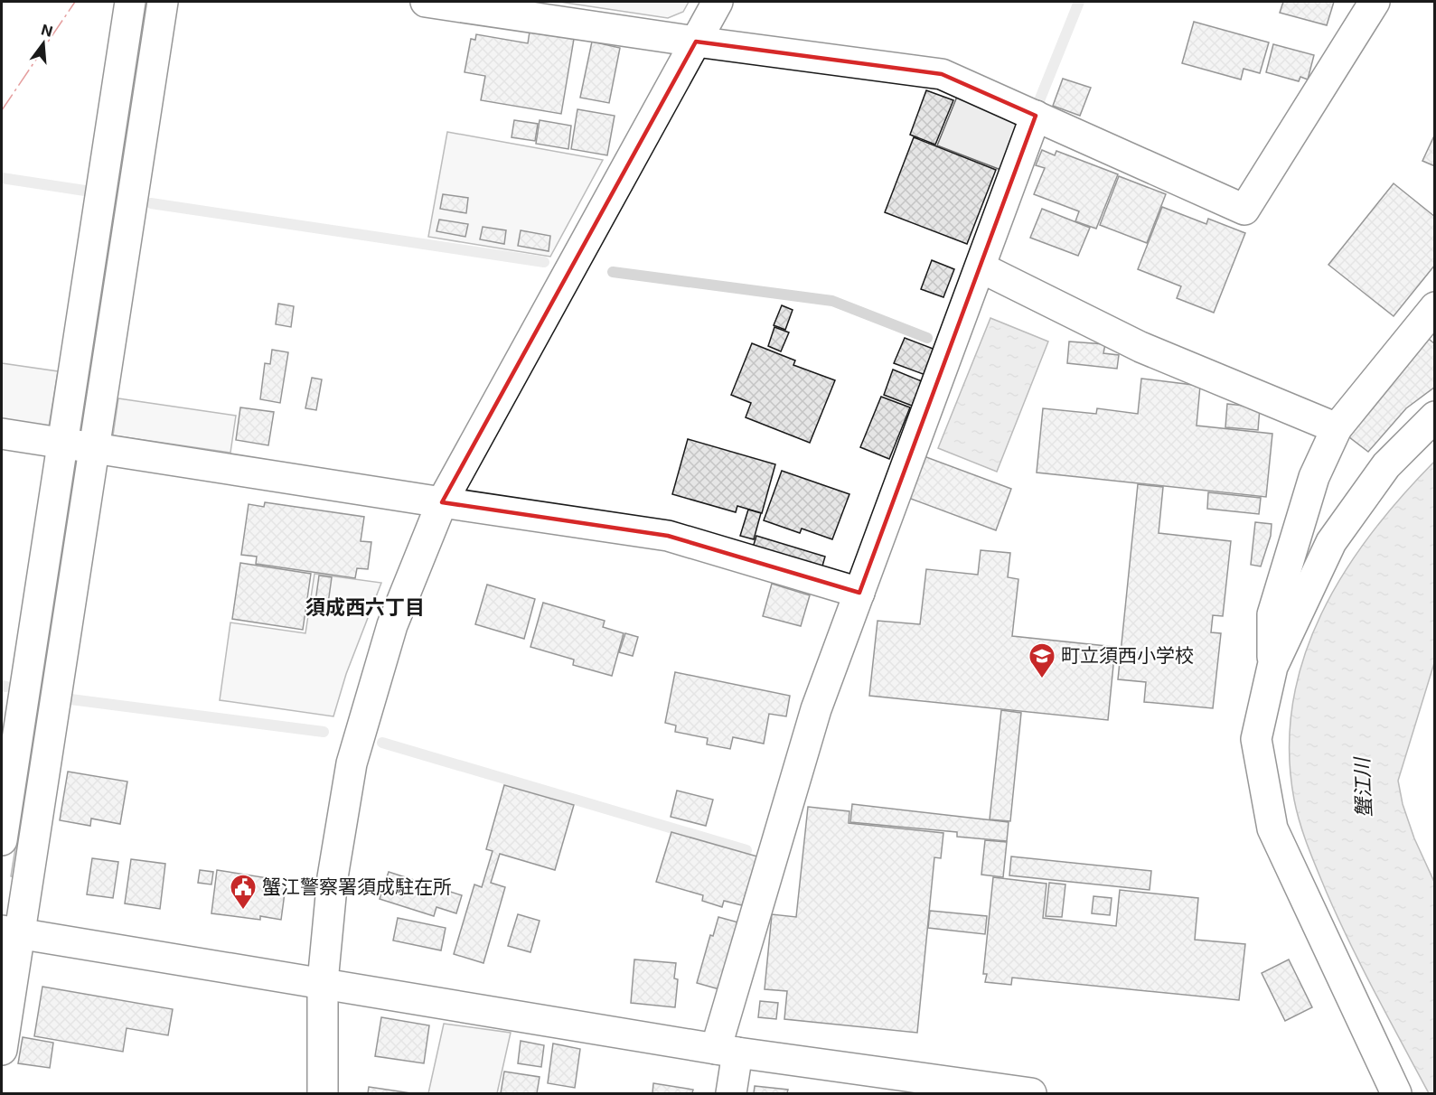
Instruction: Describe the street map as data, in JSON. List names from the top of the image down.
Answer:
{
  "districts": ["須成西六丁目"],
  "water": ["蟹江川"],
  "places": {
    "school or university": ["町立須西小学校"],
    "public building": ["蟹江警察署須成駐在所"]
  },
  "north": "top"
}
